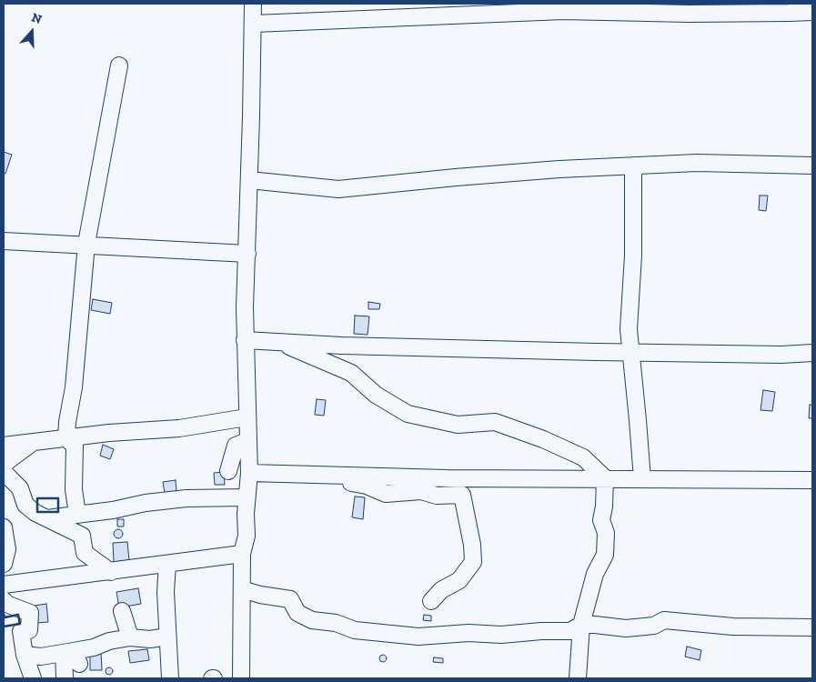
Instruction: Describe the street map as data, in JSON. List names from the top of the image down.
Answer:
{
  "north": "top"
}
